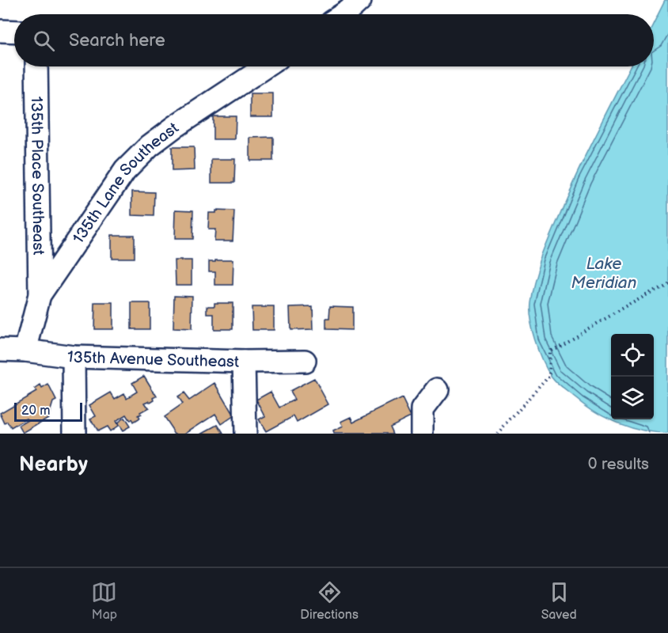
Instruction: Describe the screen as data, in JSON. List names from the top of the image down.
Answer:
{
  "streets": {
    "street": ["135th Place Southeast", "135th Lane Southeast", "135th Avenue Southeast"]
  },
  "crossings": [
    ["135th Place Southeast", "135th Lane Southeast"],
    ["135th Lane Southeast", "135th Avenue Southeast"]
  ],
  "water": ["Lake Meridian"],
  "scale_bar": "20 m",
  "page": {
    "search": "Search here",
    "scale": "20 m",
    "heading": ["Nearby", "0 results"],
    "nav": ["Map", "Directions", "Saved"]
  }
}
